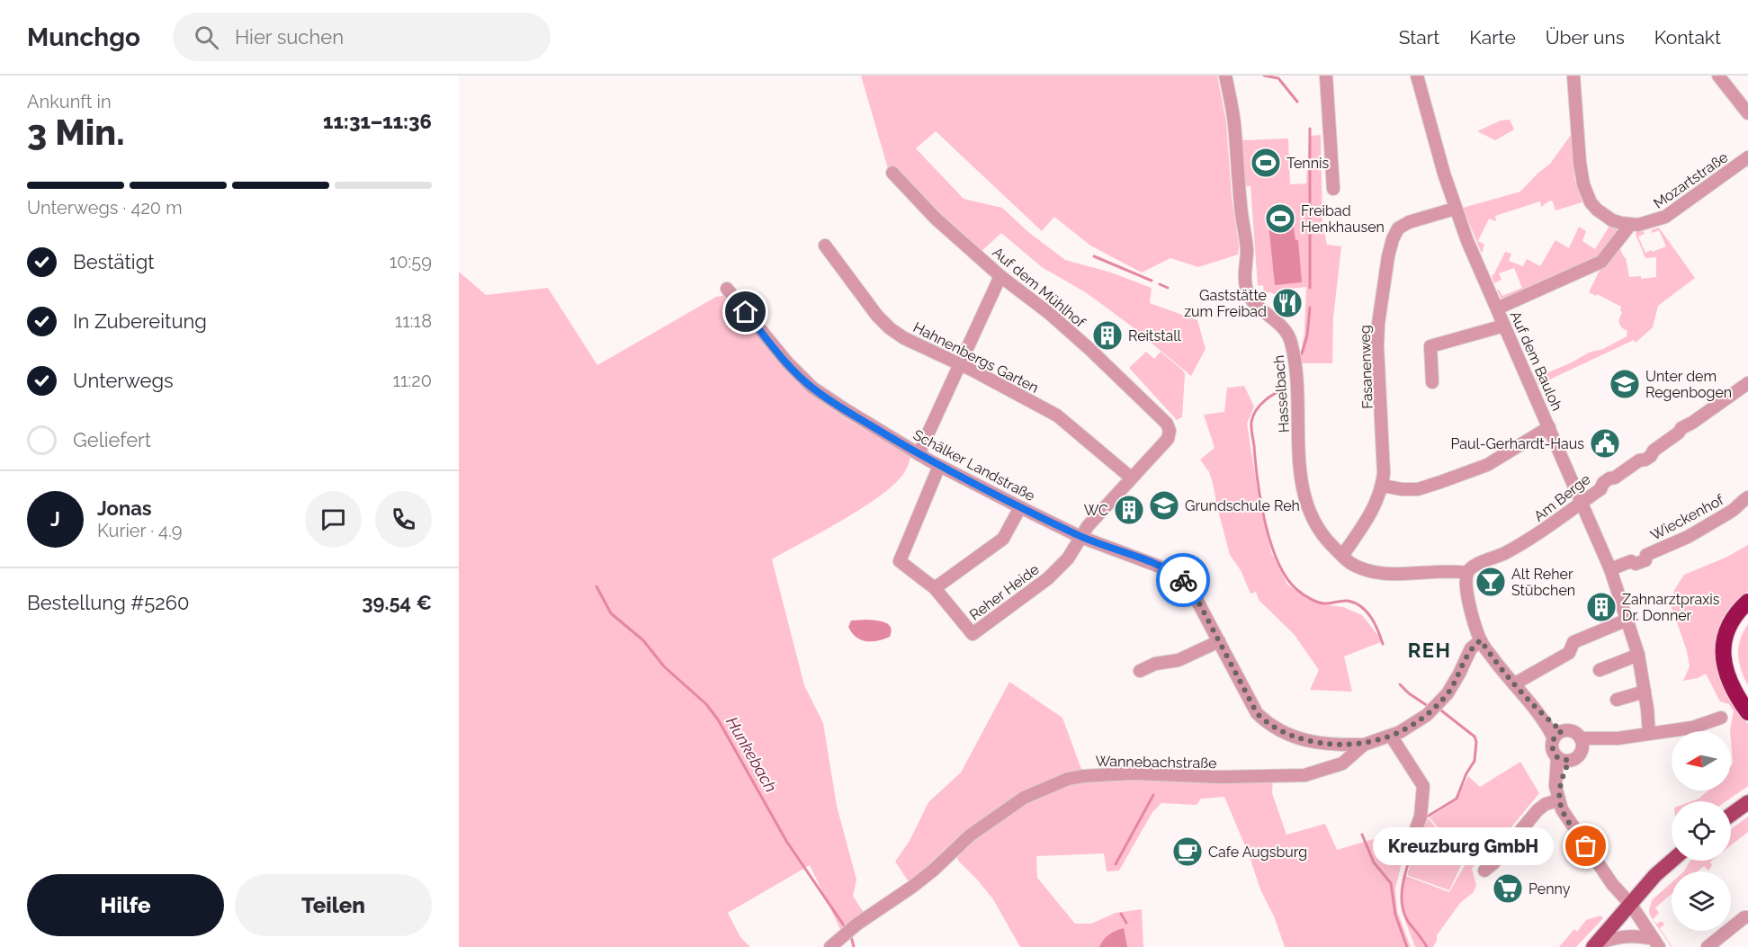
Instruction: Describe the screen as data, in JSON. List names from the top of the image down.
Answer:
{
  "streets": {
    "street": [
      "Mozartstraße",
      "Auf dem Mühlhof",
      "Hahnenbergs Garten",
      "Auf dem Bauloh",
      "Fasanenweg",
      "Hasselbach",
      "Schälker Landstraße",
      "Am Berge",
      "Wieckenhof",
      "Reher Heide",
      "Wannebachstraße"
    ]
  },
  "crossings": [
    ["Auf dem Mühlhof", "Hahnenbergs Garten"],
    ["Auf dem Bauloh", "Fasanenweg"],
    ["Auf dem Bauloh", "Am Berge"],
    ["Auf dem Bauloh", "Wieckenhof"],
    ["Fasanenweg", "Hasselbach"],
    ["Hasselbach", "Am Berge"],
    ["Schälker Landstraße", "Reher Heide"],
    ["Schälker Landstraße", "Wannebachstraße"]
  ],
  "districts": ["REH"],
  "water": ["Hunkebach"],
  "places": {
    "sports": ["Tennis", "Freibad Henkhausen"],
    "restaurant": ["Gaststätte zum Freibad"],
    "building": ["Reitstall", "WC", "Zahnarztpraxis Dr. Donner"],
    "school or university": ["Unter dem Regenbogen", "Grundschule Reh"],
    "public building": ["Paul-Gerhardt-Haus"],
    "bar": ["Alt Reher Stübchen"],
    "other": ["Kreuzburg GmbH"],
    "cafe": ["Cafe Augsburg"],
    "supermarket": ["Penny"]
  },
  "north": "left",
  "page": {
    "header": "Munchgo",
    "search": "Hier suchen",
    "nav": [
      "Start",
      "Karte",
      "Über uns",
      "Kontakt"
    ],
    "heading": ["3 Min.", "Ankunft in", "11:31–11:36"],
    "panel": [
      "Jonas",
      "Kurier · 4.9",
      "Bestellung #5260",
      "39.54 €"
    ],
    "bar": "Unterwegs · 420 m",
    "list": [
      ["Bestätigt", "10:59"],
      ["In Zubereitung", "11:18"],
      ["Unterwegs", "11:20"],
      "Geliefert"
    ],
    "round": "J",
    "bubble": "Kreuzburg GmbH",
    "buttons": ["Hilfe", "Teilen"]
  }
}
